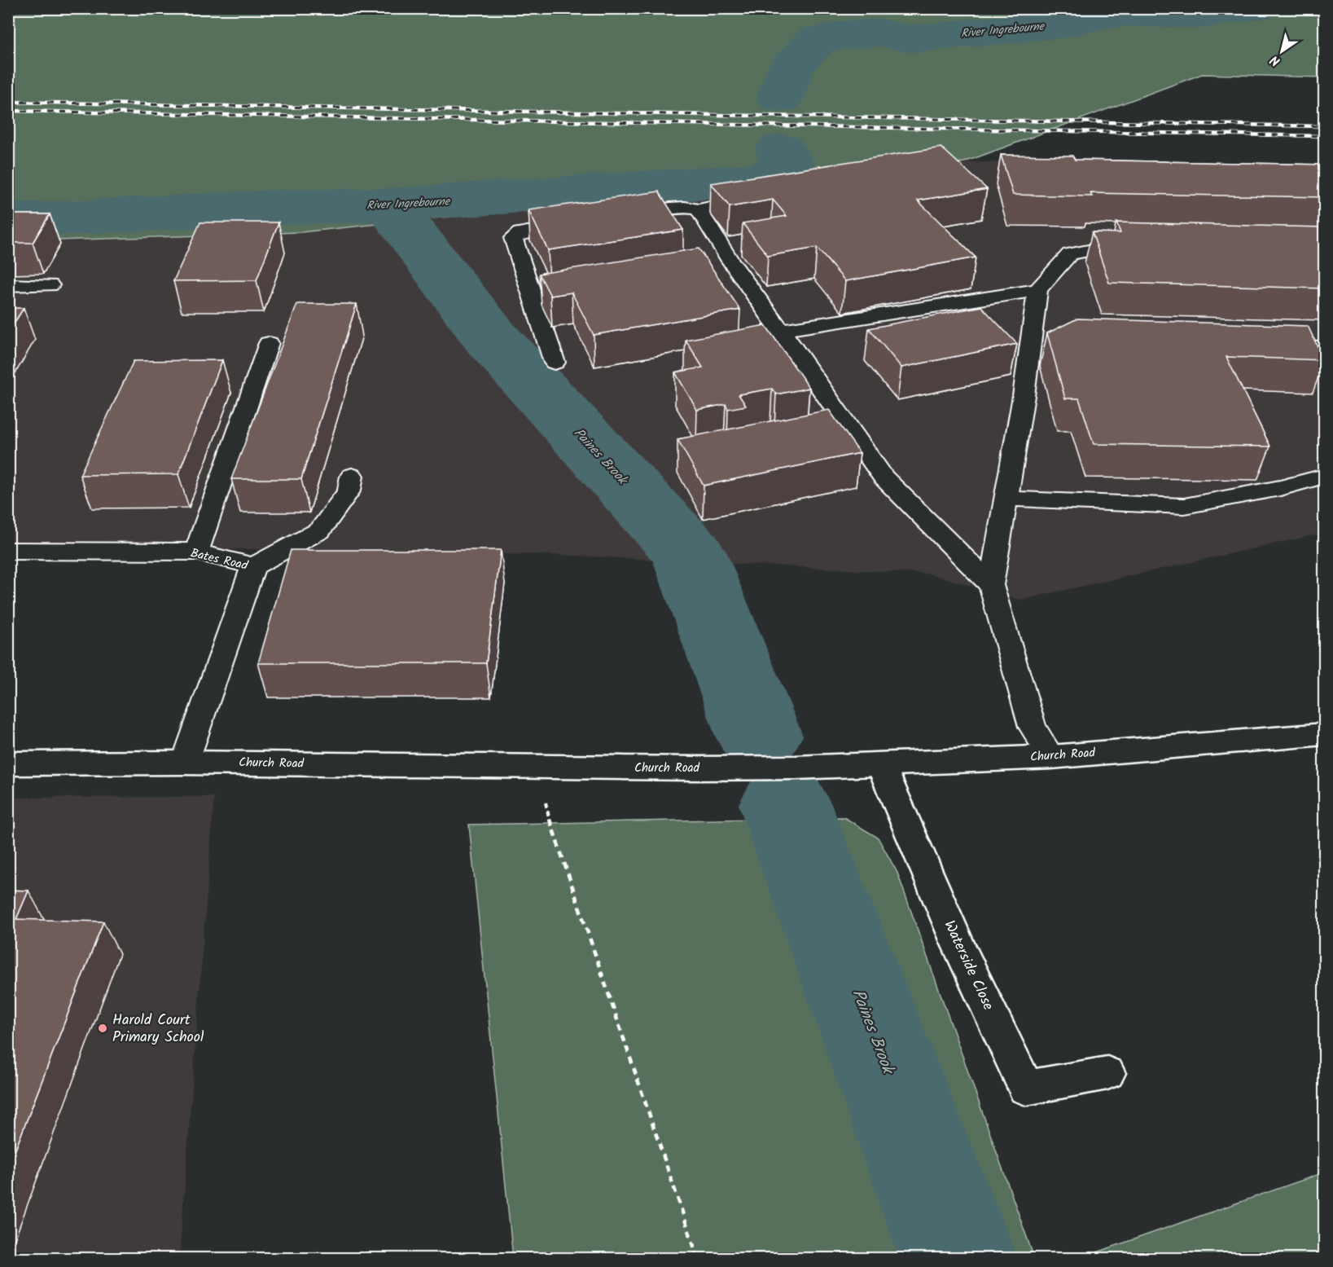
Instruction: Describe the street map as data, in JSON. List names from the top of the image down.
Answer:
{
  "streets": {
    "street": ["Church Road", "Waterside Close"],
    "lane": ["Bates Road"]
  },
  "crossings": [
    ["Bates Road", "Church Road"],
    ["Church Road", "Waterside Close"]
  ],
  "water": ["River Ingrebourne", "Paines Brook"],
  "places": ["Harold Court Primary School"],
  "north": "bottom left"
}
